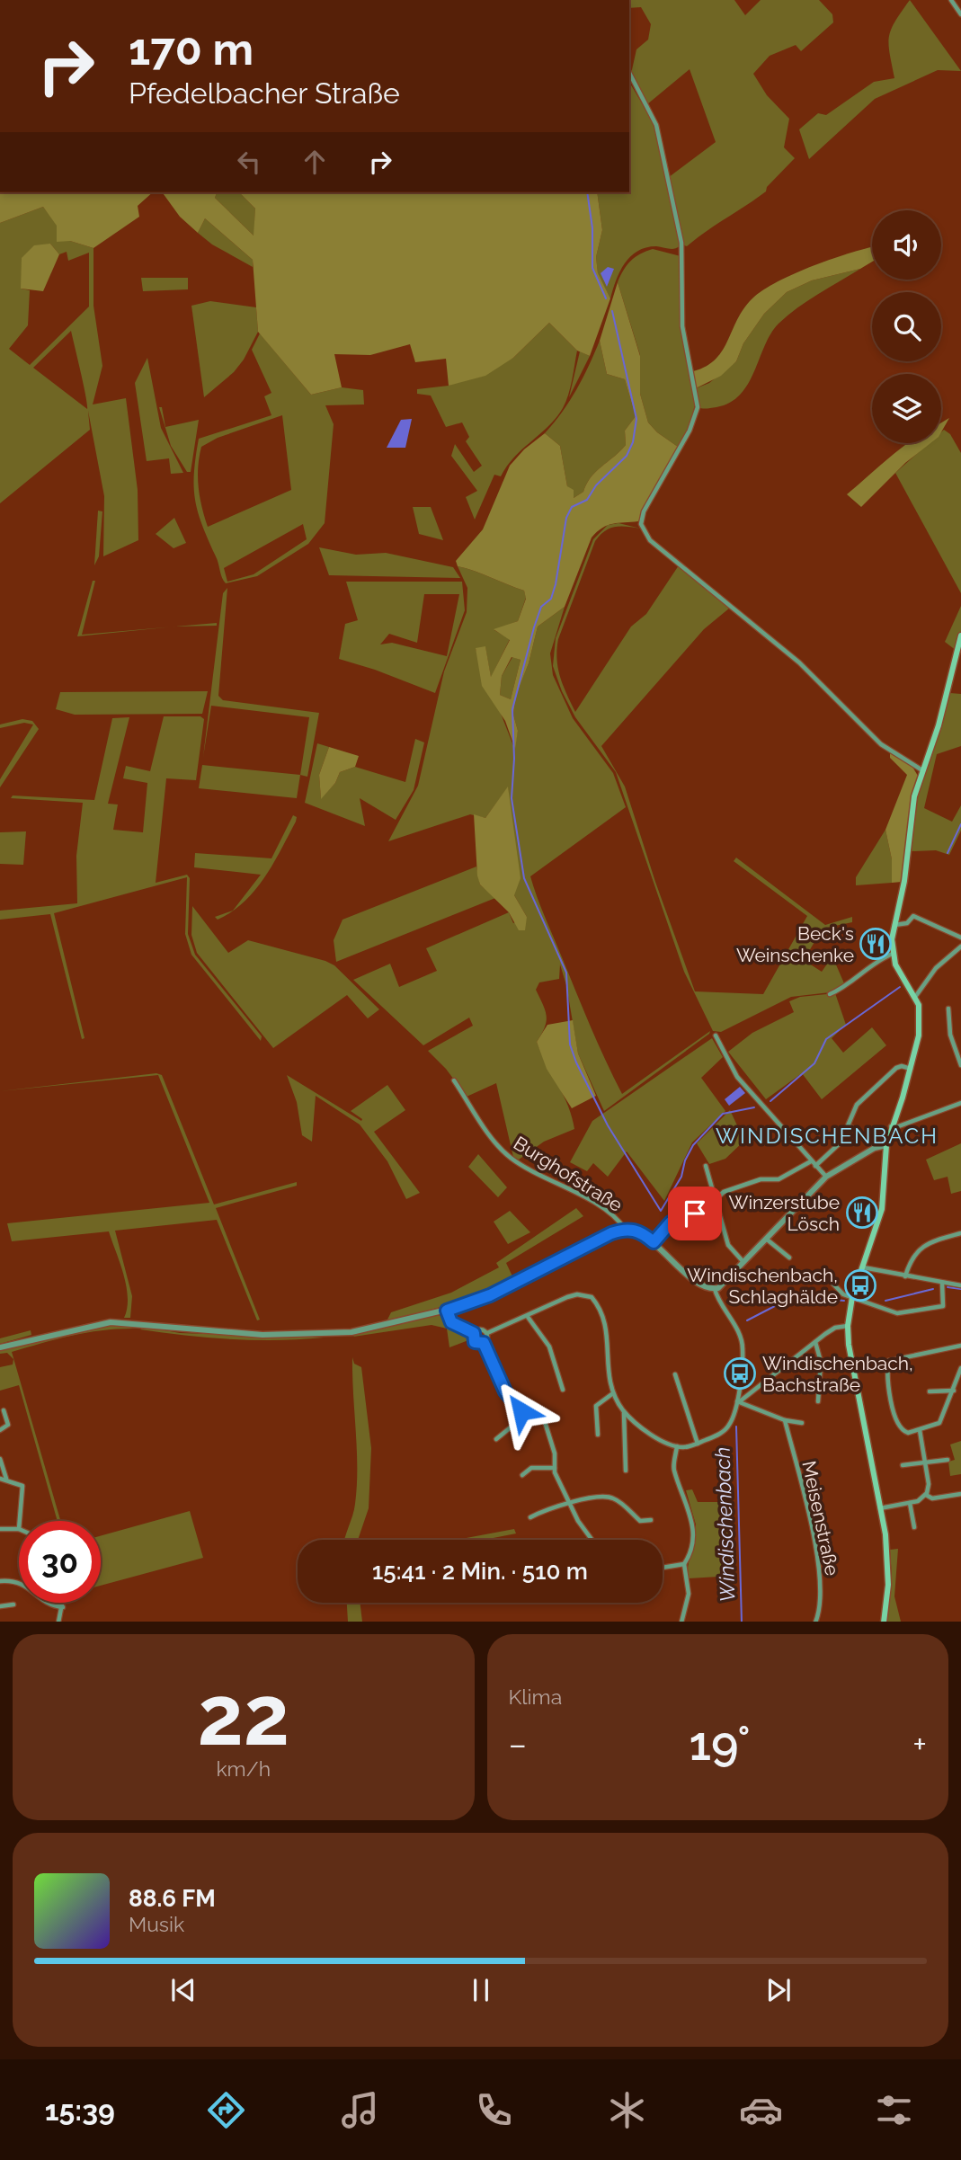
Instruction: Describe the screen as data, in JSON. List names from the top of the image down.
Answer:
{
  "streets": {
    "street": ["Burghofstraße", "Meisenstraße"]
  },
  "districts": ["WINDISCHENBACH"],
  "water": ["Windischenbach"],
  "places": {
    "restaurant": ["Beck's Weinschenke", "Winzerstube Lösch"],
    "bus stop": ["Windischenbach, Schlaghälde", "Windischenbach, Bachstraße"]
  },
  "page": {
    "turn": ["170 m", "Pfedelbacher Straße"],
    "limit": "30",
    "trip": "15:41 · 2 Min. · 510 m",
    "tile": [
      ["22", "km/h"],
      "Klima"
    ],
    "heat": ["−", "19°", "+"],
    "song": ["88.6 FM", "Musik"],
    "tabs": "15:39"
  }
}
